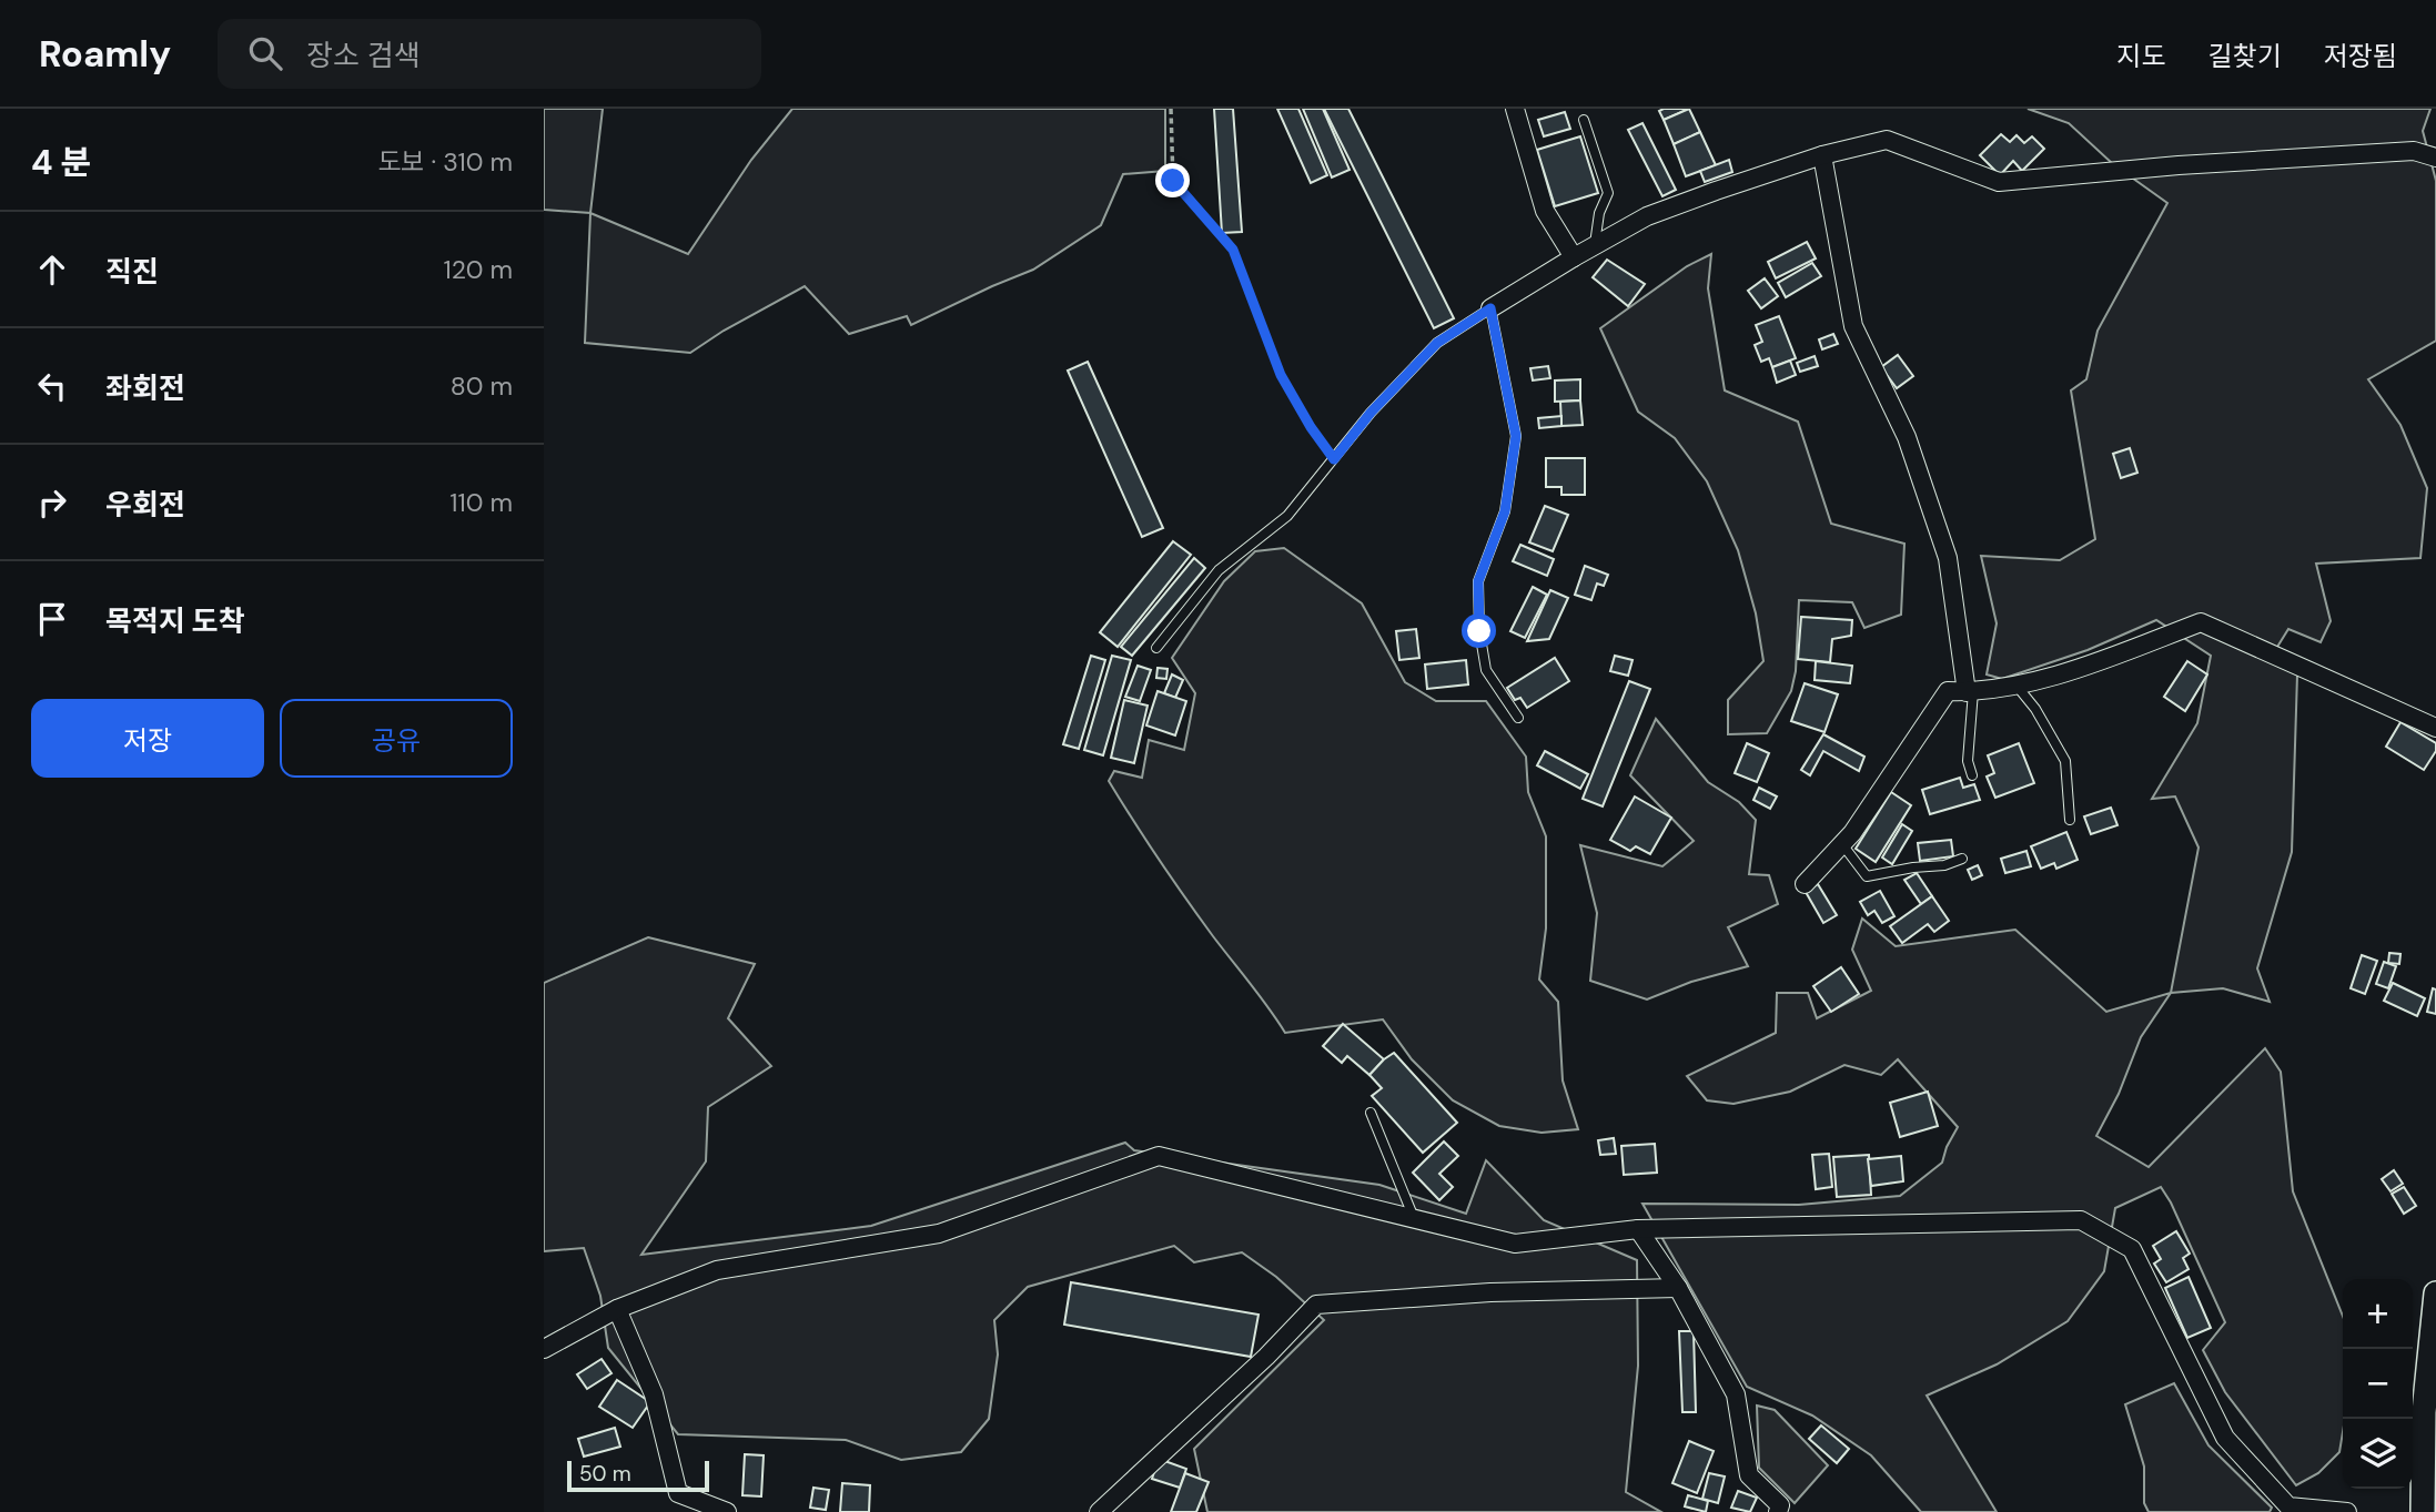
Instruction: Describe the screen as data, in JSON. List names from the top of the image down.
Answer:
{
  "scale_bar": "50 m",
  "page": {
    "header": "Roamly",
    "search": "장소 검색",
    "nav": ["지도", "길찾기", "저장됨"],
    "heading": ["4 분", "도보 · 310 m"],
    "list": [
      ["직진", "120 m"],
      ["좌회전", "80 m"],
      ["우회전", "110 m"],
      "목적지 도착"
    ],
    "buttons": ["저장", "공유"],
    "map_buttons": ["+", "−"],
    "scale": "50 m"
  }
}
